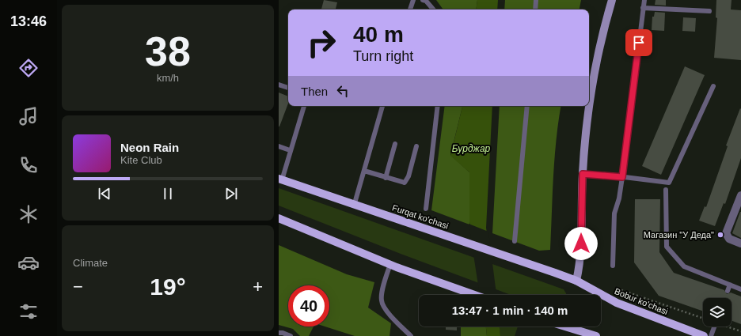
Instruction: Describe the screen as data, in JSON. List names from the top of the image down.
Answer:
{
  "streets": {
    "main road": ["Furqat ko'chasi", "Bobur ko'chasi"]
  },
  "crossings": [
    ["Furqat ko'chasi", "Bobur ko'chasi"]
  ],
  "water": ["Бурджар"],
  "places": ["Магазин \"У Деда\""],
  "page": {
    "tabs": "13:46",
    "tile": [
      ["38", "km/h"],
      "Climate"
    ],
    "turn": ["40 m", "Turn right"],
    "then": "Then",
    "song": ["Neon Rain", "Kite Club"],
    "heat": ["−", "19°", "+"],
    "limit": "40",
    "trip": "13:47 · 1 min · 140 m"
  }
}
